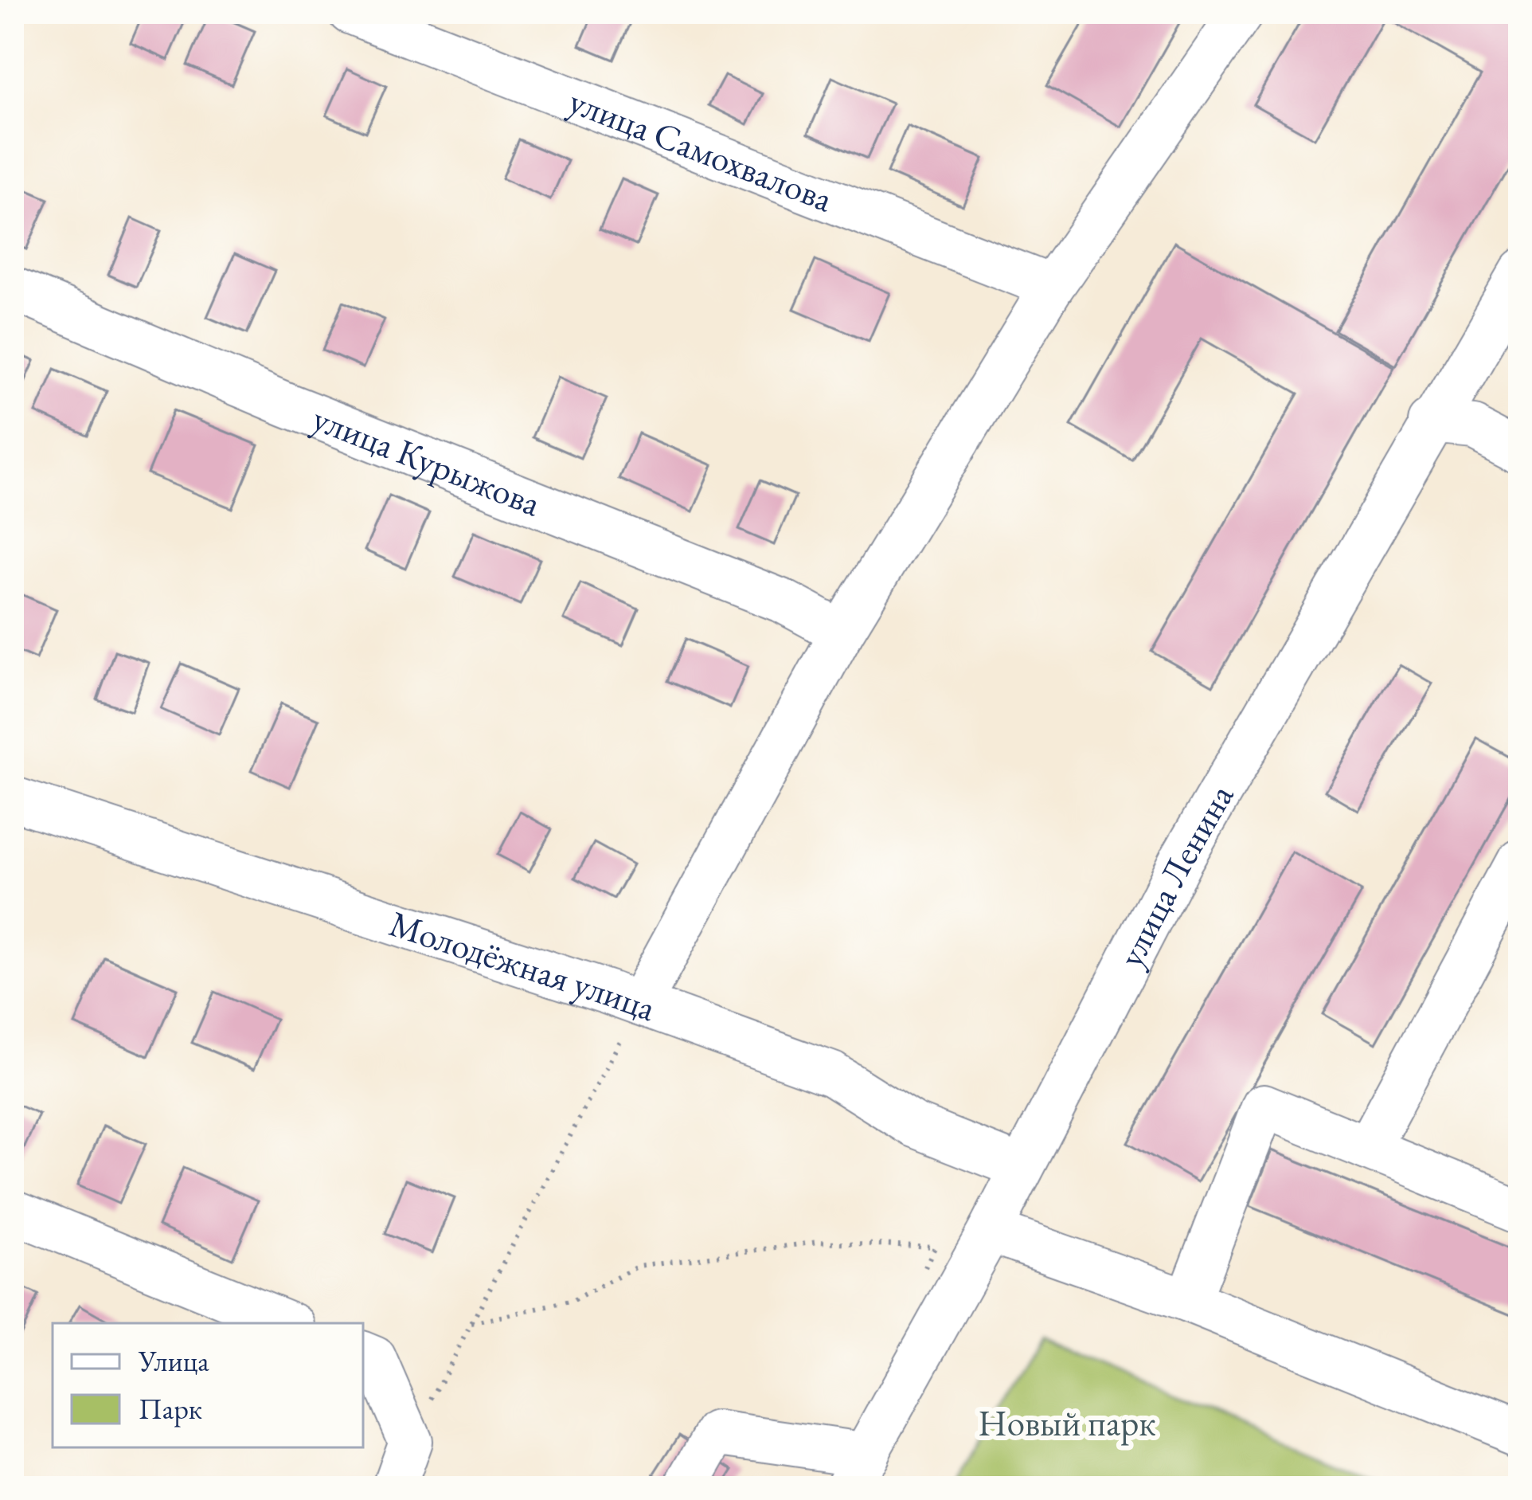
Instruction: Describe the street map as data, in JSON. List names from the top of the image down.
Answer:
{
  "streets": {
    "street": [
      "улица Самохвалова",
      "улица Курыжова",
      "улица Ленина",
      "Молодёжная улица"
    ]
  },
  "crossings": [
    ["улица Ленина", "Молодёжная улица"]
  ],
  "parks": ["Новый парк"],
  "legend": ["Улица", "Парк"]
}
